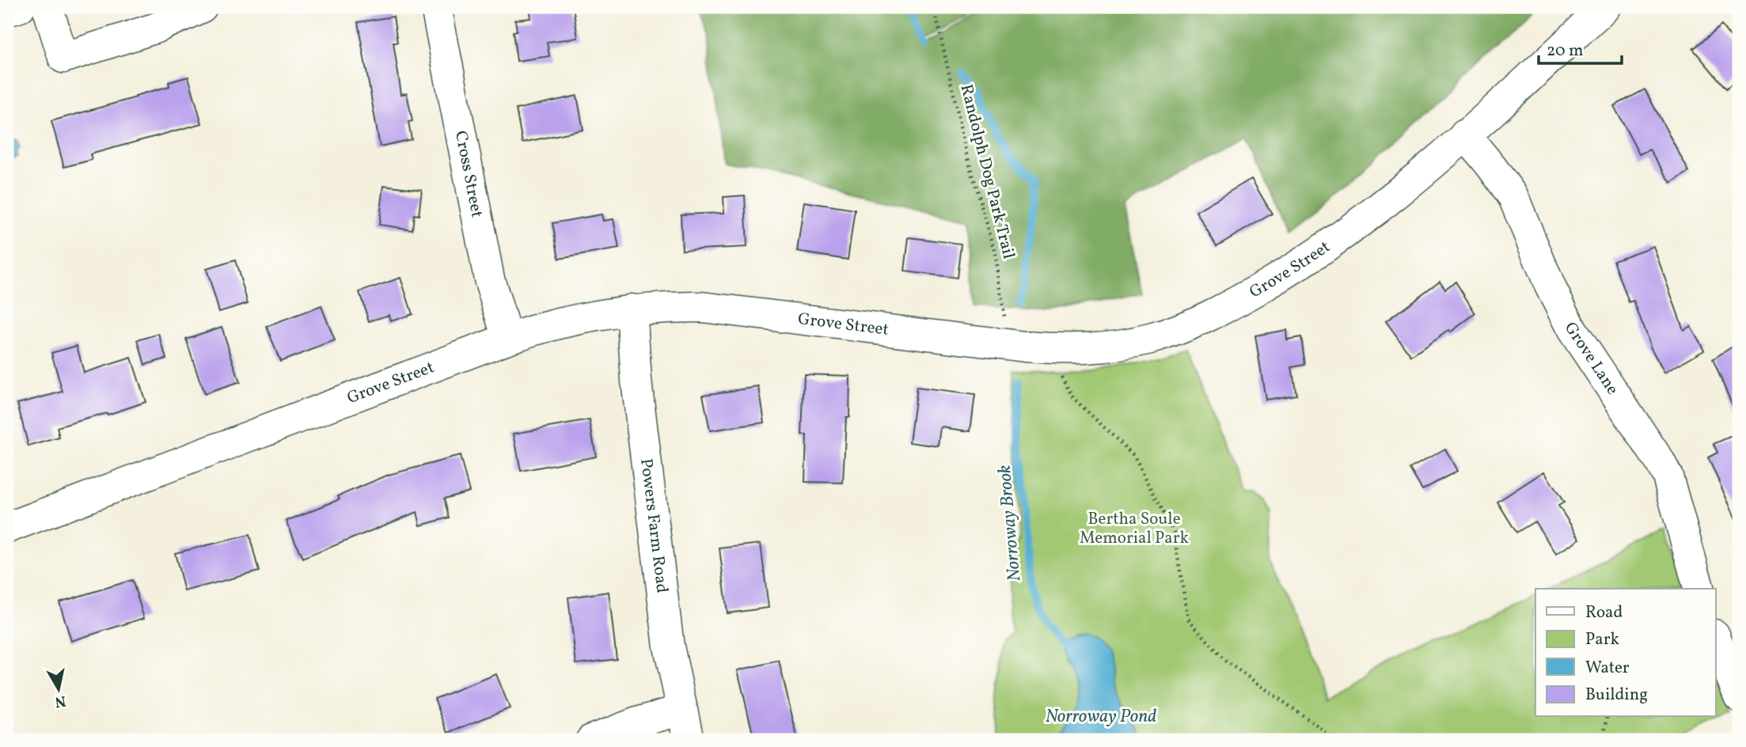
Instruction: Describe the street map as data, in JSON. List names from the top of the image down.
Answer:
{
  "streets": {
    "street": [
      "Cross Street",
      "Grove Street",
      "Grove Lane",
      "Powers Farm Road"
    ],
    "path": ["Randolph Dog Park Trail"]
  },
  "crossings": [
    ["Randolph Dog Park Trail", "Grove Street"],
    ["Cross Street", "Grove Street"],
    ["Grove Street", "Grove Lane"],
    ["Grove Street", "Powers Farm Road"]
  ],
  "water": ["Norroway Brook", "Norroway Pond"],
  "parks": ["Bertha Soule Memorial Park"],
  "legend": [
    "Road",
    "Park",
    "Water",
    "Building"
  ],
  "scale_bar": "20 m",
  "north": "bottom"
}
